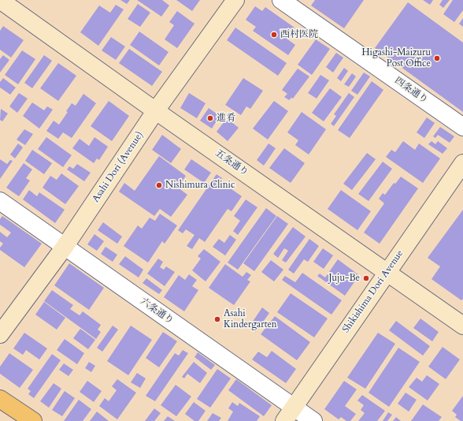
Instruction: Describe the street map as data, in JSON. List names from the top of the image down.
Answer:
{
  "streets": {
    "street": [
      "四条通り",
      "五条通り",
      "Asahi Dori (Avenue)",
      "Shikishima Dori Avenue",
      "六条通り"
    ]
  },
  "crossings": [
    ["五条通り", "Asahi Dori (Avenue)"],
    ["五条通り", "Shikishima Dori Avenue"],
    ["Asahi Dori (Avenue)", "六条通り"],
    ["Shikishima Dori Avenue", "六条通り"]
  ],
  "places": [
    "西村医院",
    "Higashi-Maizuru Post Office",
    "進肴",
    "Nishimura Clinic",
    "Juju-Be",
    "Asahi Kindergarten"
  ]
}
